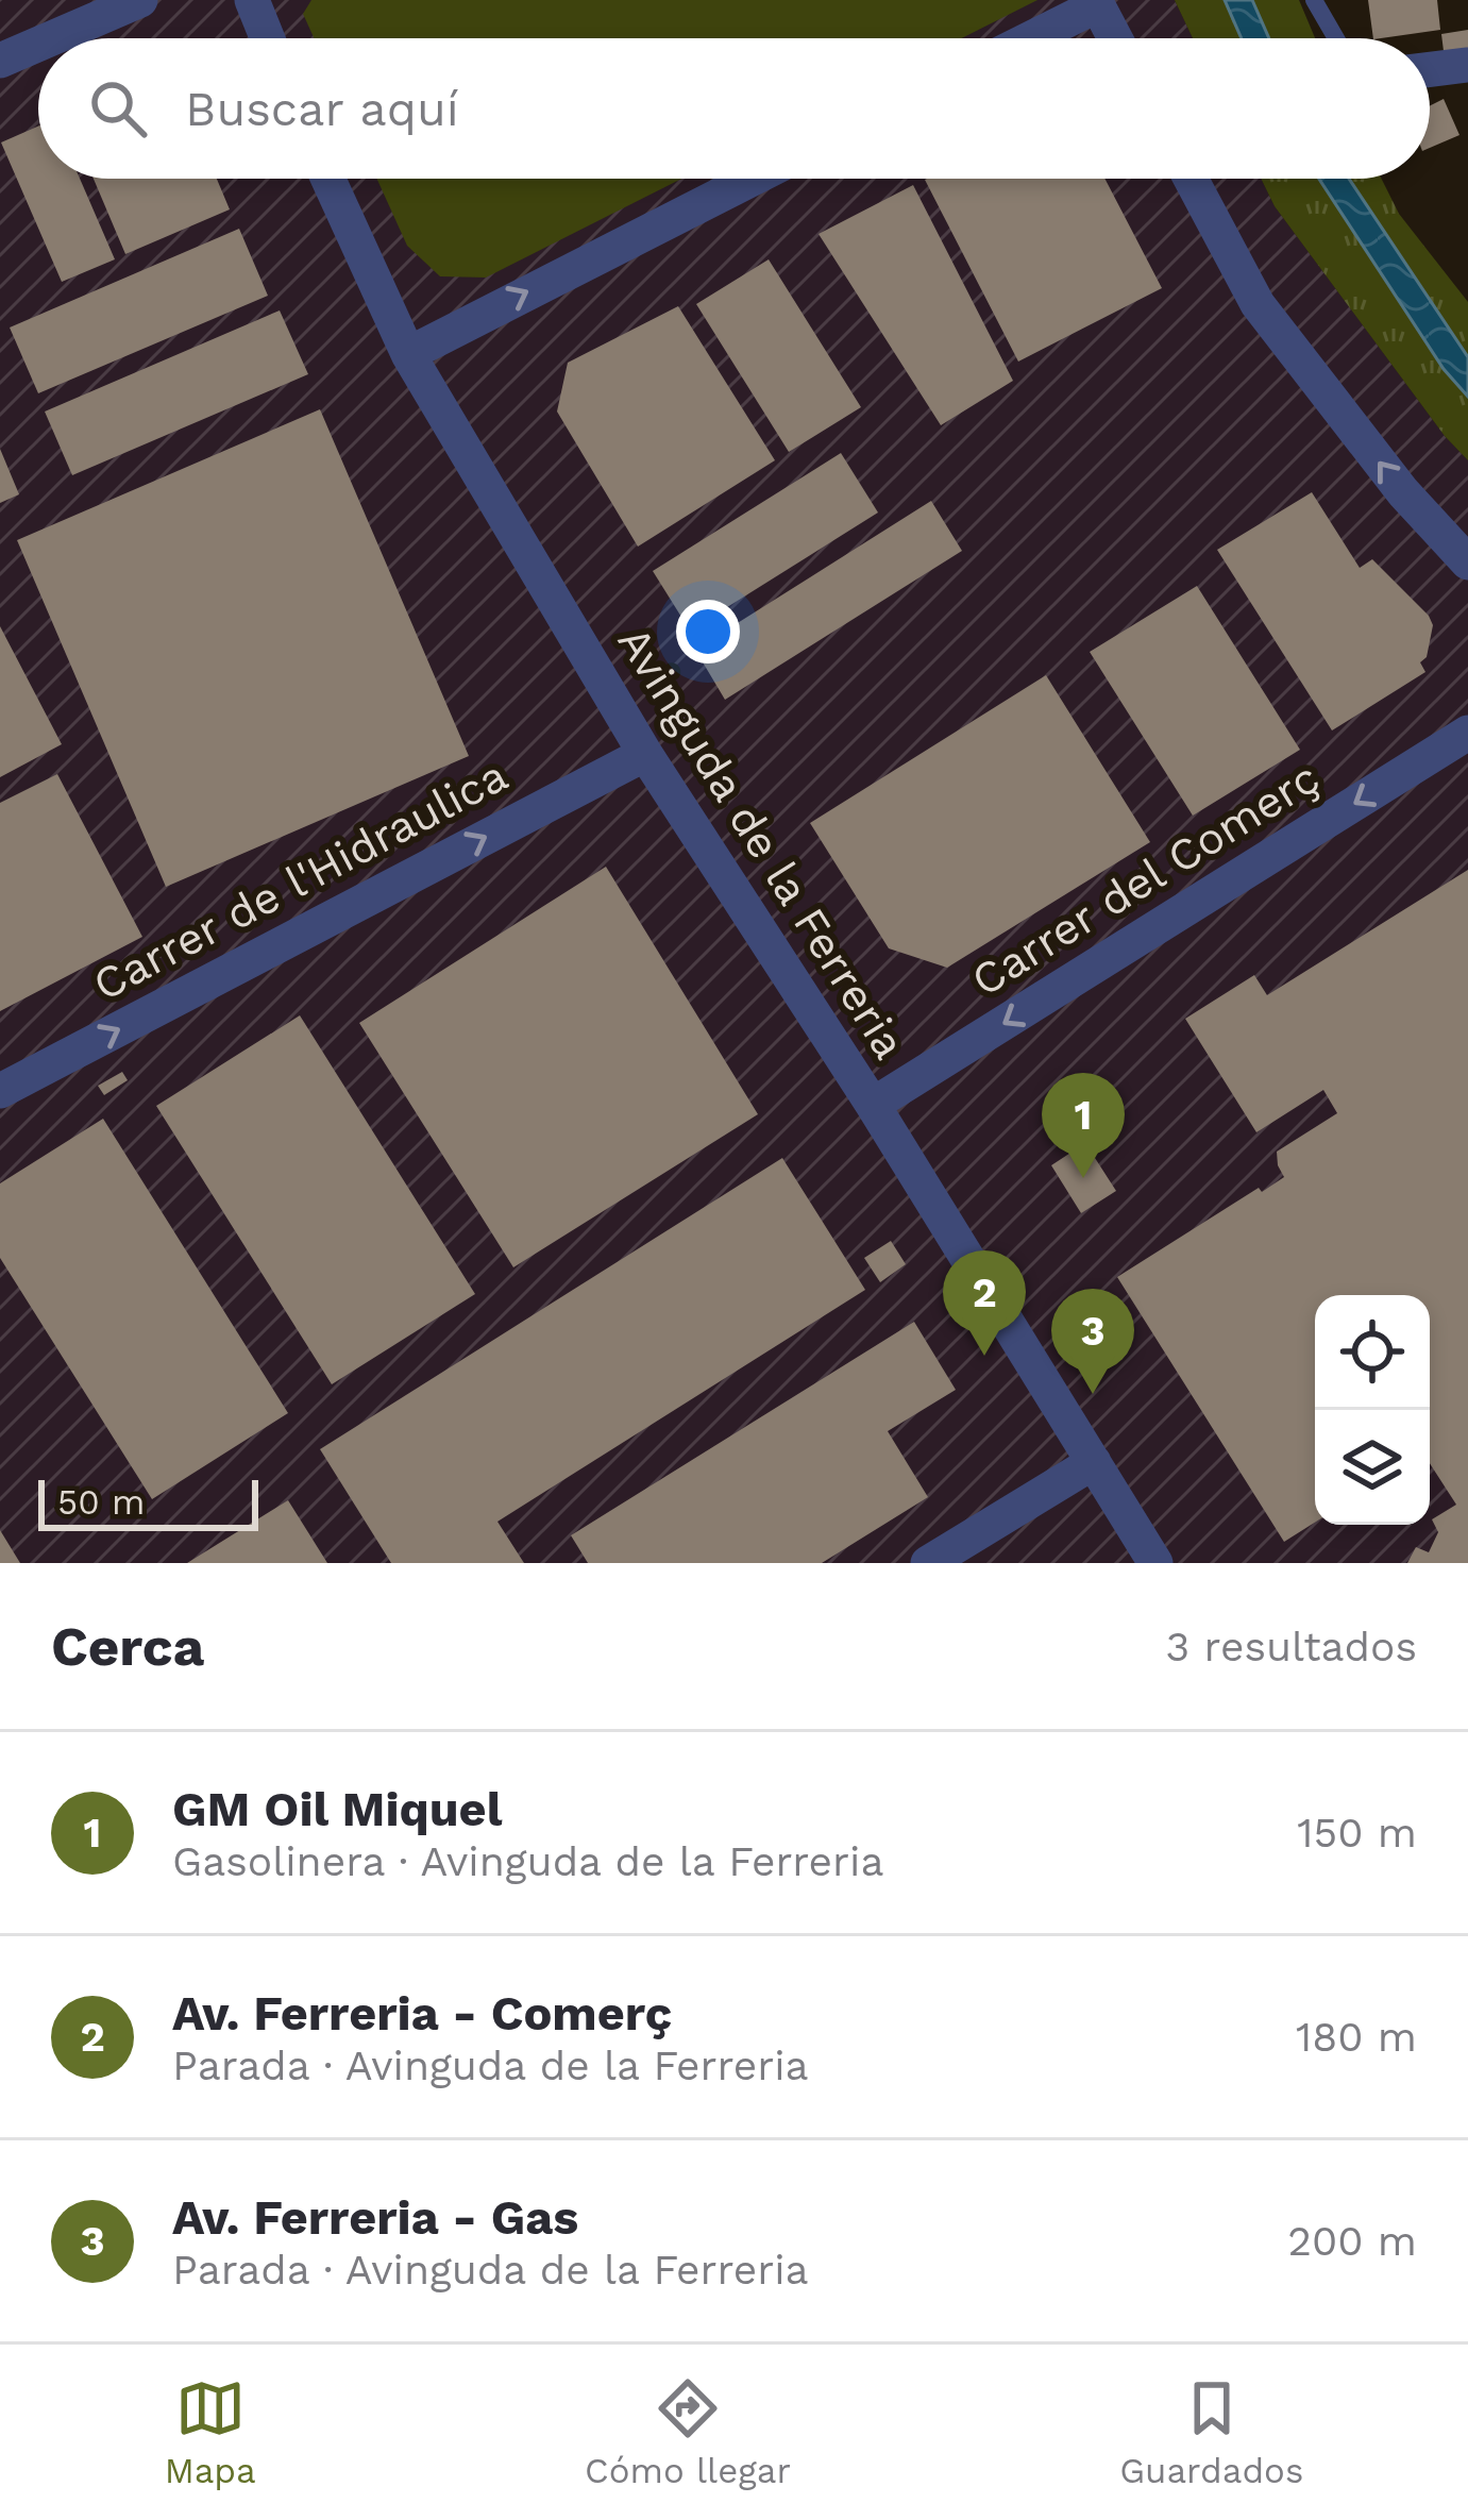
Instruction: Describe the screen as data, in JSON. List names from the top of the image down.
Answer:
{
  "streets": {
    "street": ["Avinguda de la Ferreria", "Carrer del Comerç", "Carrer de l'Hidraulica"]
  },
  "crossings": [
    ["Avinguda de la Ferreria", "Carrer del Comerç"],
    ["Avinguda de la Ferreria", "Carrer de l'Hidraulica"]
  ],
  "one_way": ["Carrer del Comerç", "Carrer de l'Hidraulica"],
  "scale_bar": "50 m",
  "page": {
    "search": "Buscar aquí",
    "pins": ["1", "2", "3"],
    "scale": "50 m",
    "heading": ["Cerca", "3 resultados"],
    "list": [
      {
        "mark": "1",
        "name": "GM Oil Miquel",
        "note": "Gasolinera · Avinguda de la Ferreria",
        "value": "150 m"
      },
      {
        "mark": "2",
        "name": "Av. Ferreria - Comerç",
        "note": "Parada · Avinguda de la Ferreria",
        "value": "180 m"
      },
      {
        "mark": "3",
        "name": "Av. Ferreria - Gas",
        "note": "Parada · Avinguda de la Ferreria",
        "value": "200 m"
      }
    ],
    "nav": ["Mapa", "Cómo llegar", "Guardados"]
  }
}
